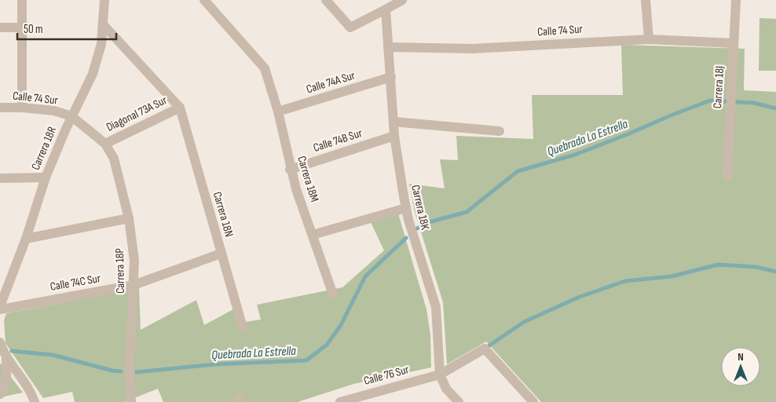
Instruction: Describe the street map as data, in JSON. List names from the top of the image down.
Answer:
{
  "streets": {
    "street": [
      "Calle 74 Sur",
      "Calle 74A Sur",
      "Carrera 18J",
      "Diagonal 73A Sur",
      "Calle 74B Sur",
      "Carrera 18R",
      "Carrera 18M",
      "Carrera 18K",
      "Carrera 18N",
      "Carrera 18P",
      "Calle 74C Sur",
      "Calle 76 Sur"
    ]
  },
  "crossings": [
    ["Calle 74 Sur", "Carrera 18J"],
    ["Calle 74 Sur", "Diagonal 73A Sur"],
    ["Calle 74 Sur", "Carrera 18R"],
    ["Calle 74 Sur", "Carrera 18K"],
    ["Calle 74 Sur", "Carrera 18P"],
    ["Calle 74A Sur", "Carrera 18M"],
    ["Calle 74A Sur", "Carrera 18K"],
    ["Diagonal 73A Sur", "Carrera 18N"],
    ["Diagonal 73A Sur", "Carrera 18P"],
    ["Calle 74B Sur", "Carrera 18M"],
    ["Calle 74B Sur", "Carrera 18K"],
    ["Carrera 18R", "Calle 74C Sur"],
    ["Carrera 18K", "Calle 76 Sur"],
    ["Carrera 18N", "Calle 74C Sur"],
    ["Carrera 18P", "Calle 74C Sur"]
  ],
  "water": ["Quebrada La Estrella"],
  "scale_bar": "50 m",
  "north": "top"
}
